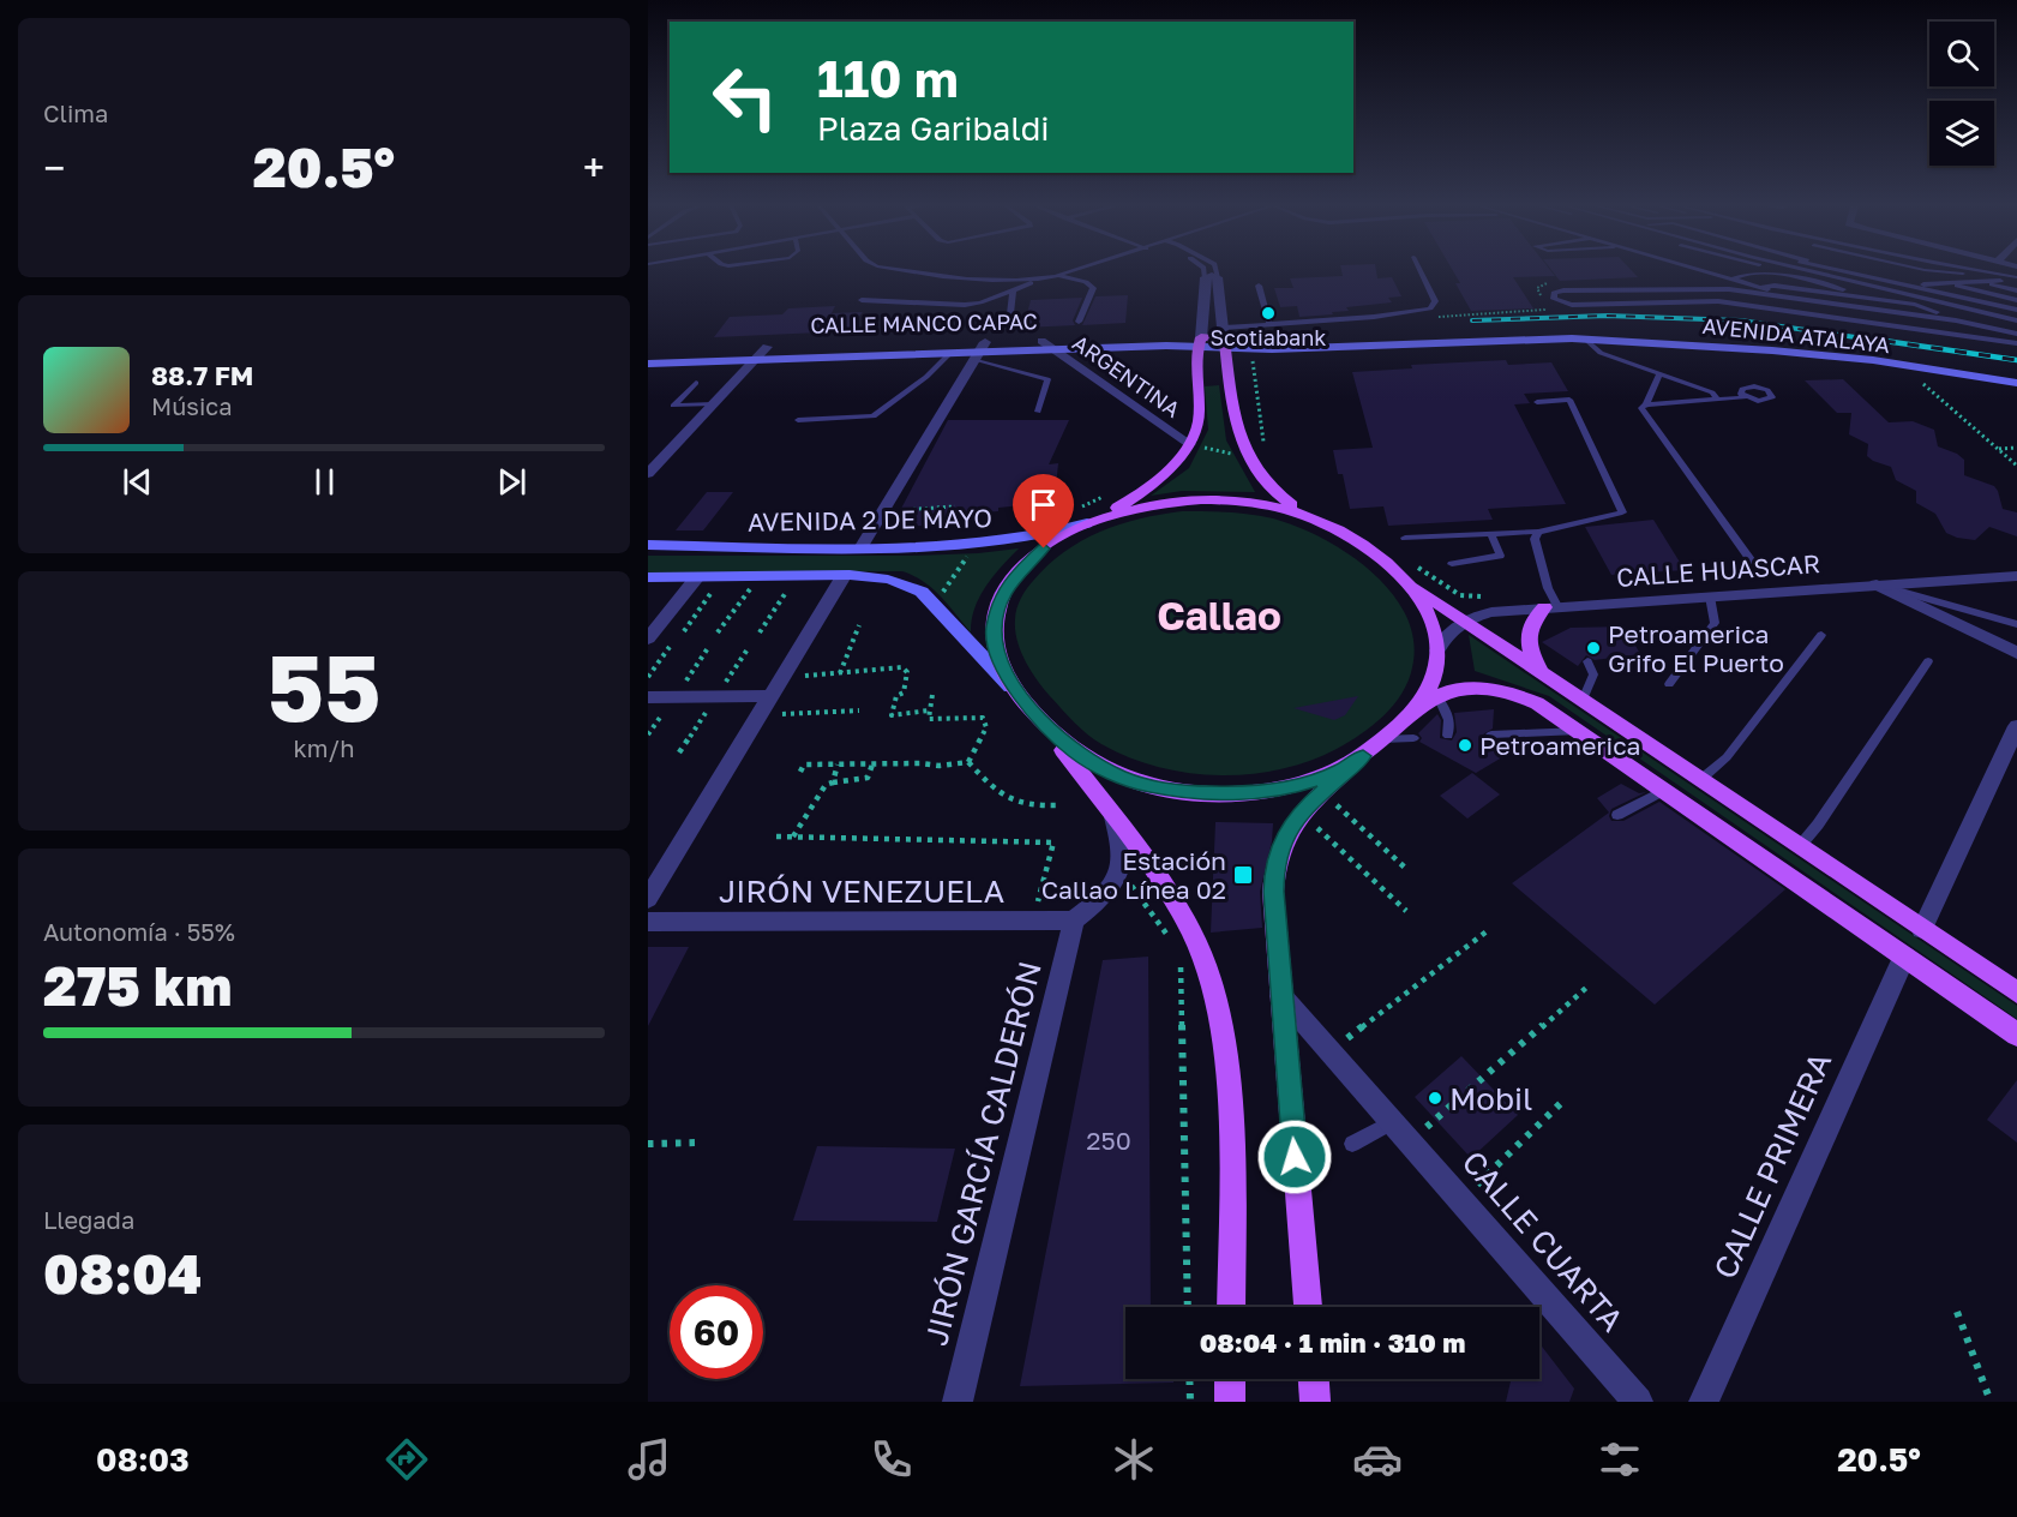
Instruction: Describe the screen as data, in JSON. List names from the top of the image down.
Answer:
{
  "streets": {
    "main road": ["CALLE MANCO CAPAC", "AVENIDA ATALAYA", "AVENIDA 2 DE MAYO"],
    "street": [
      "ARGENTINA",
      "CALLE HUASCAR",
      "JIRÓN VENEZUELA",
      "JIRÓN GARCÍA CALDERÓN",
      "CALLE PRIMERA",
      "CALLE CUARTA"
    ]
  },
  "crossings": [
    ["CALLE MANCO CAPAC", "AVENIDA ATALAYA"],
    ["CALLE MANCO CAPAC", "ARGENTINA"],
    ["JIRÓN VENEZUELA", "JIRÓN GARCÍA CALDERÓN"]
  ],
  "districts": ["Callao"],
  "places": {
    "other": [
      "Scotiabank",
      "Petroamerica Grifo El Puerto",
      "Petroamerica",
      "Mobil"
    ],
    "transit": ["Estación Callao Línea 02"]
  },
  "house_numbers": ["250"],
  "page": {
    "tile": [
      "Clima",
      ["55", "km/h"],
      ["Autonomía · 55%", "275 km"],
      ["Llegada", "08:04"]
    ],
    "turn": ["110 m", "Plaza Garibaldi"],
    "heat": ["−", "20.5°", "+"],
    "song": ["88.7 FM", "Música"],
    "limit": "60",
    "trip": "08:04 · 1 min · 310 m",
    "tabs": ["08:03", "20.5°"]
  }
}
